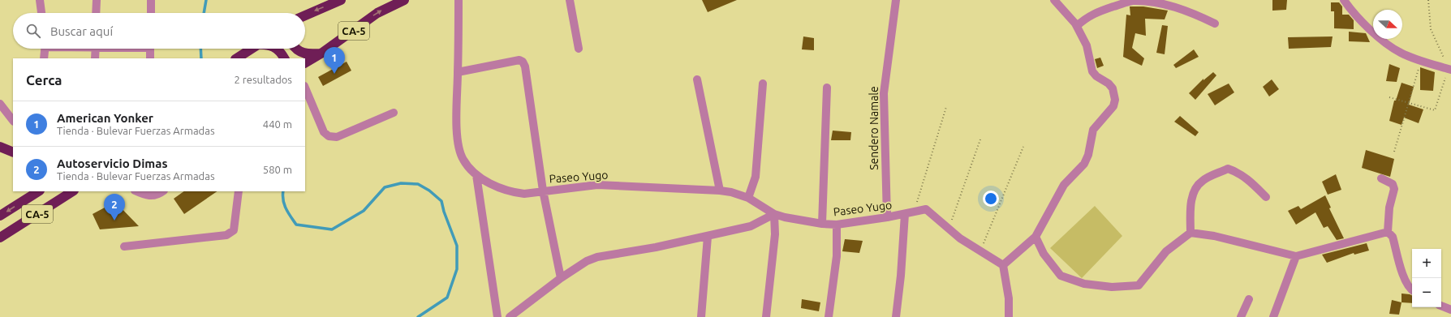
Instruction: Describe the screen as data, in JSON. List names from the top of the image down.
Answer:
{
  "streets": {
    "highway": ["CA-5"],
    "street": ["Sendero Namale", "Paseo Yugo"]
  },
  "crossings": [
    ["Sendero Namale", "Paseo Yugo"]
  ],
  "north": "right",
  "page": {
    "search": "Buscar aquí",
    "pins": ["1", "2"],
    "heading": ["Cerca", "2 resultados"],
    "list": [
      {
        "mark": "1",
        "name": "American Yonker",
        "note": "Tienda · Bulevar Fuerzas Armadas",
        "value": "440 m"
      },
      {
        "mark": "2",
        "name": "Autoservicio Dimas",
        "note": "Tienda · Bulevar Fuerzas Armadas",
        "value": "580 m"
      }
    ],
    "map_buttons": ["+", "−"]
  }
}
